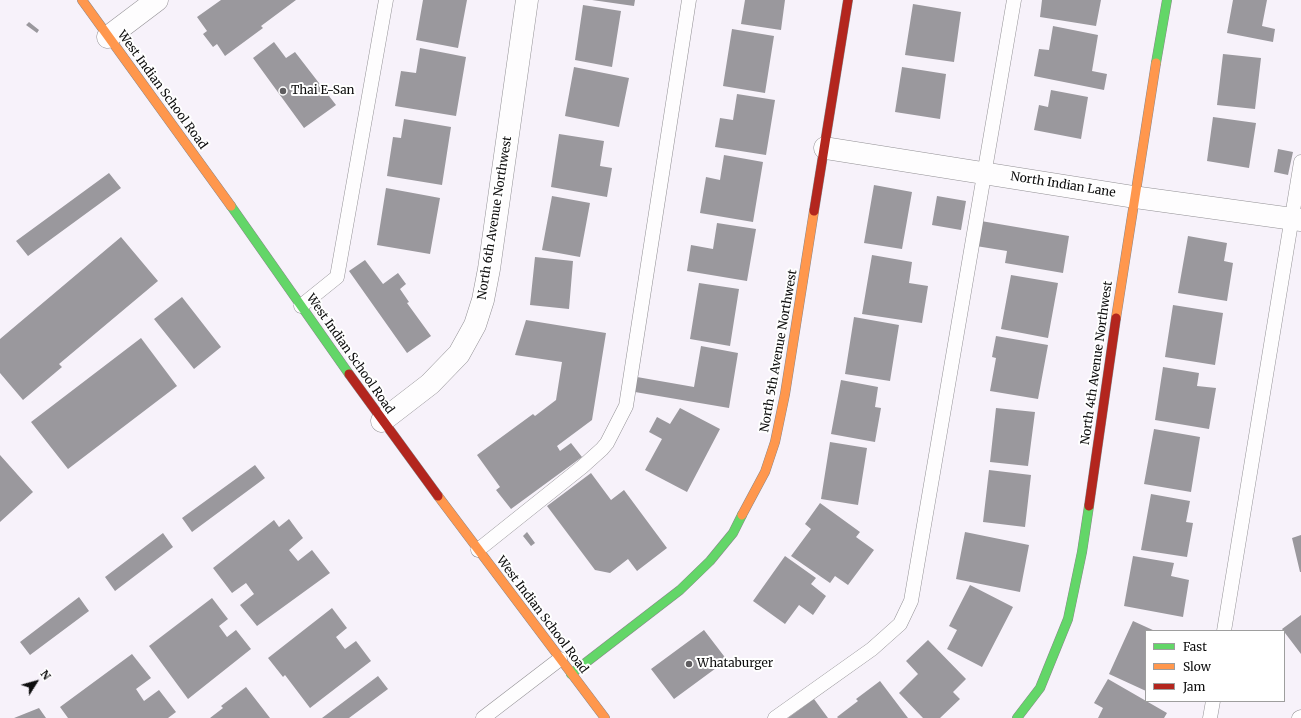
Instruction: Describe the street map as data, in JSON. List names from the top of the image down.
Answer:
{
  "streets": {
    "street": [
      "West Indian School Road",
      "North Indian Lane",
      "North 6th Avenue Northwest",
      "North 5th Avenue Northwest",
      "North 4th Avenue Northwest"
    ]
  },
  "crossings": [
    ["West Indian School Road", "North 6th Avenue Northwest"],
    ["West Indian School Road", "North 5th Avenue Northwest"],
    ["North Indian Lane", "North 5th Avenue Northwest"],
    ["North Indian Lane", "North 4th Avenue Northwest"]
  ],
  "places": ["Thai E-San", "Whataburger"],
  "legend": ["Fast", "Slow", "Jam"],
  "north": "top right"
}
